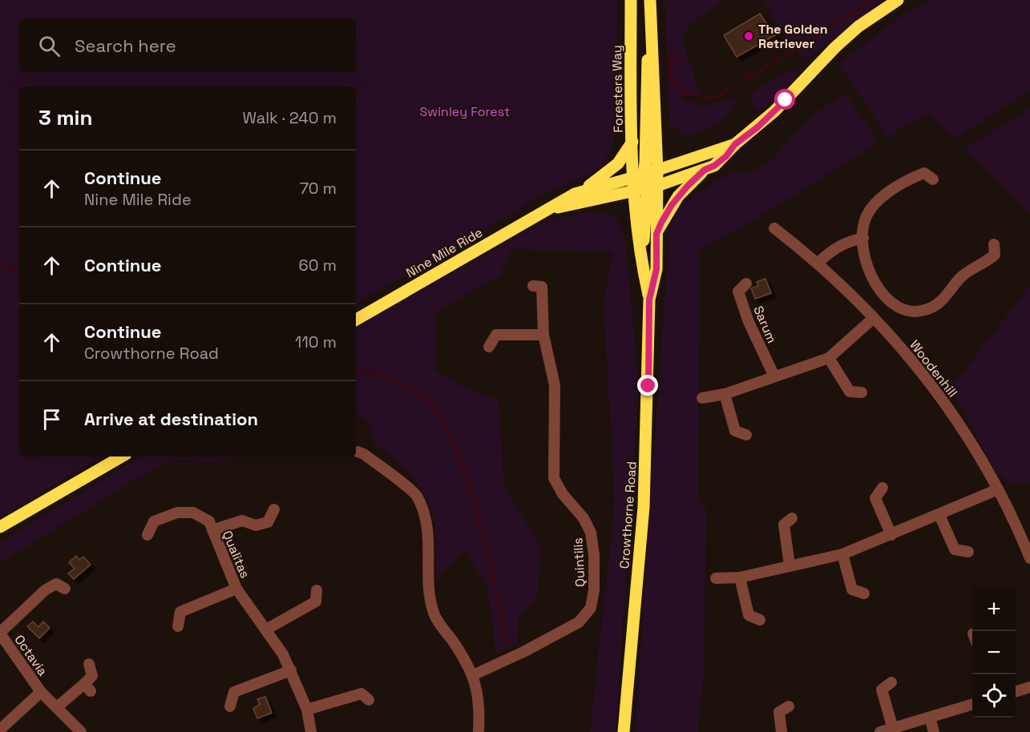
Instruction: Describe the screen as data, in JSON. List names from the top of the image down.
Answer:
{
  "streets": {
    "main road": ["Foresters Way", "Nine Mile Ride", "Crowthorne Road"],
    "street": [
      "Sarum",
      "Woodenhill",
      "Qualitas",
      "Quintilis",
      "Octavia"
    ]
  },
  "crossings": [
    ["Foresters Way", "Nine Mile Ride"],
    ["Nine Mile Ride", "Crowthorne Road"]
  ],
  "parks": ["Swinley Forest"],
  "places": ["The Golden Retriever"],
  "page": {
    "search": "Search here",
    "heading": ["3 min", "Walk · 240 m"],
    "list": [
      ["Continue", "Nine Mile Ride", "70 m"],
      ["Continue", "60 m"],
      ["Continue", "Crowthorne Road", "110 m"],
      "Arrive at destination"
    ],
    "map_buttons": ["+", "−"]
  }
}
